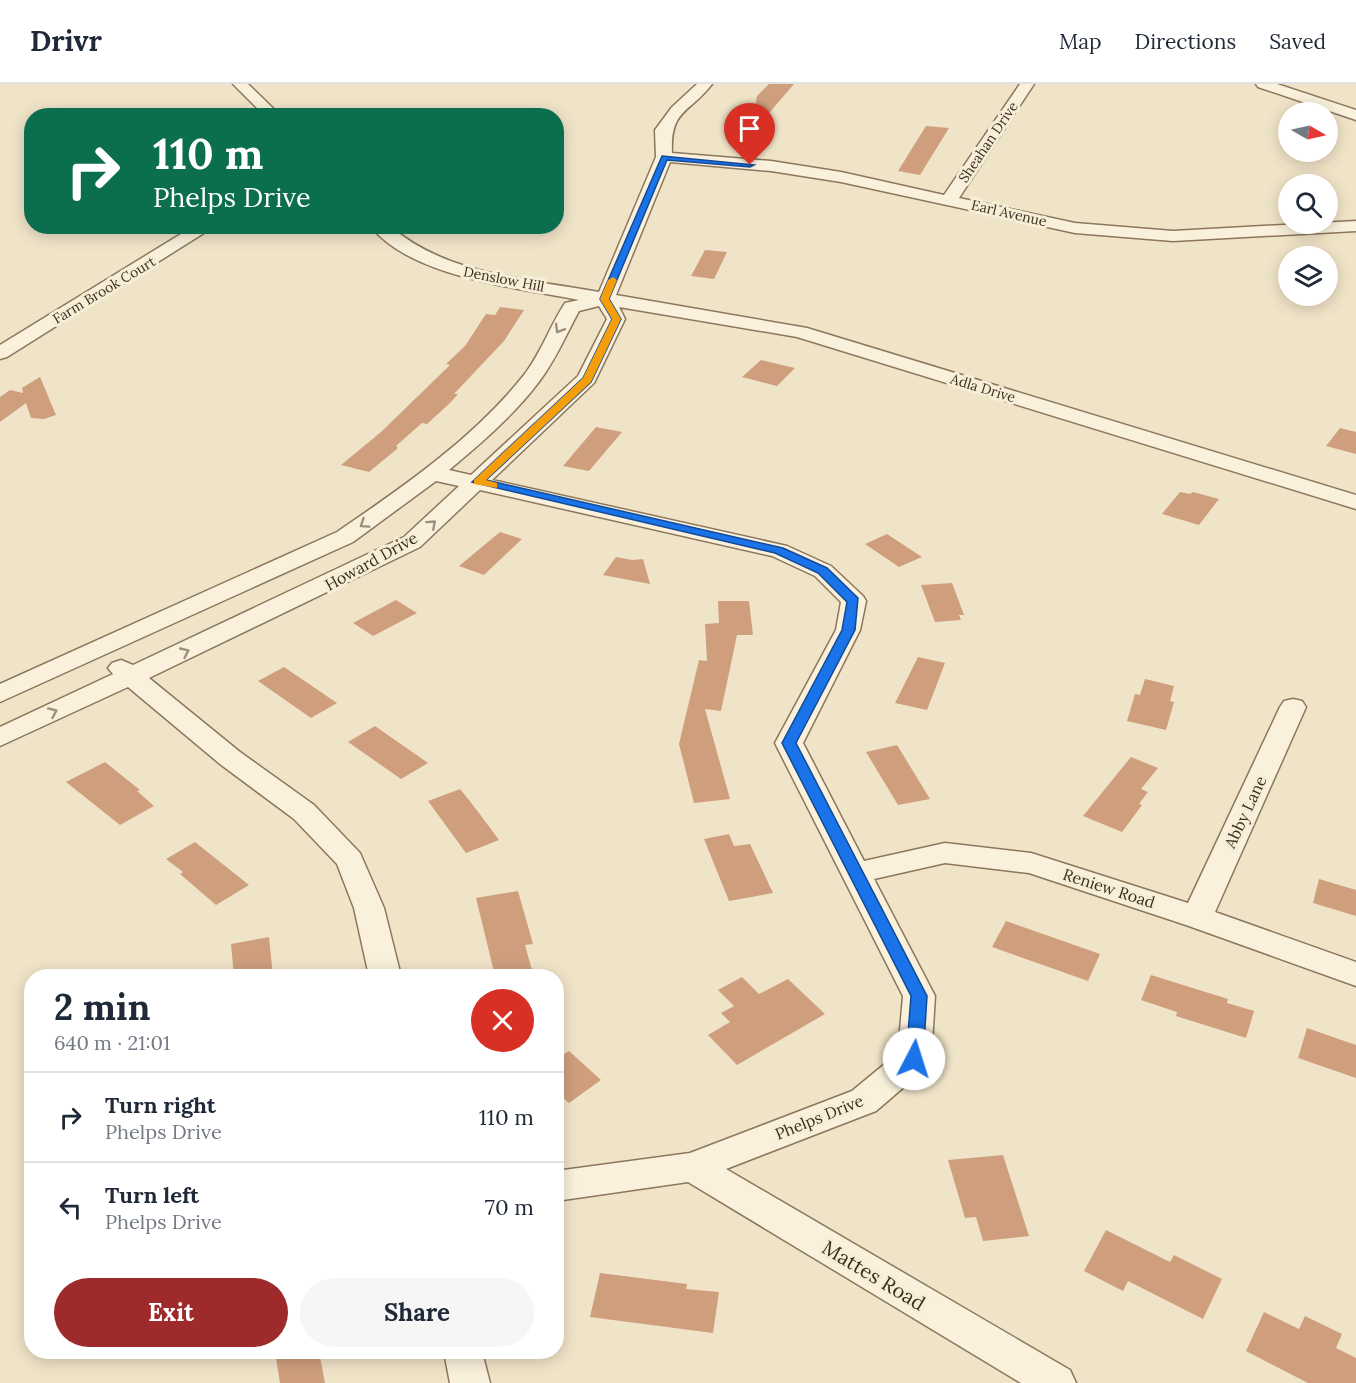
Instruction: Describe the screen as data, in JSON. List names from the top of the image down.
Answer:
{
  "streets": {
    "street": [
      "Sheahan Drive",
      "Earl Avenue",
      "Denslow Hill",
      "Farm Brook Court",
      "Adla Drive",
      "Howard Drive",
      "Abby Lane",
      "Reniew Road",
      "Phelps Drive",
      "Mattes Road"
    ]
  },
  "crossings": [
    ["Sheahan Drive", "Earl Avenue"],
    ["Denslow Hill", "Adla Drive"],
    ["Denslow Hill", "Howard Drive"],
    ["Adla Drive", "Howard Drive"],
    ["Howard Drive", "Phelps Drive"],
    ["Abby Lane", "Reniew Road"],
    ["Reniew Road", "Phelps Drive"],
    ["Phelps Drive", "Mattes Road"]
  ],
  "north": "right",
  "page": {
    "header": "Drivr",
    "nav": ["Map", "Directions", "Saved"],
    "turn": ["110 m", "Phelps Drive"],
    "heading": ["2 min", "640 m · 21:01"],
    "list": [
      {
        "name": "Turn right",
        "note": "Phelps Drive",
        "value": "110 m"
      },
      {
        "name": "Turn left",
        "note": "Phelps Drive",
        "value": "70 m"
      }
    ],
    "buttons": ["Exit", "Share"]
  }
}
